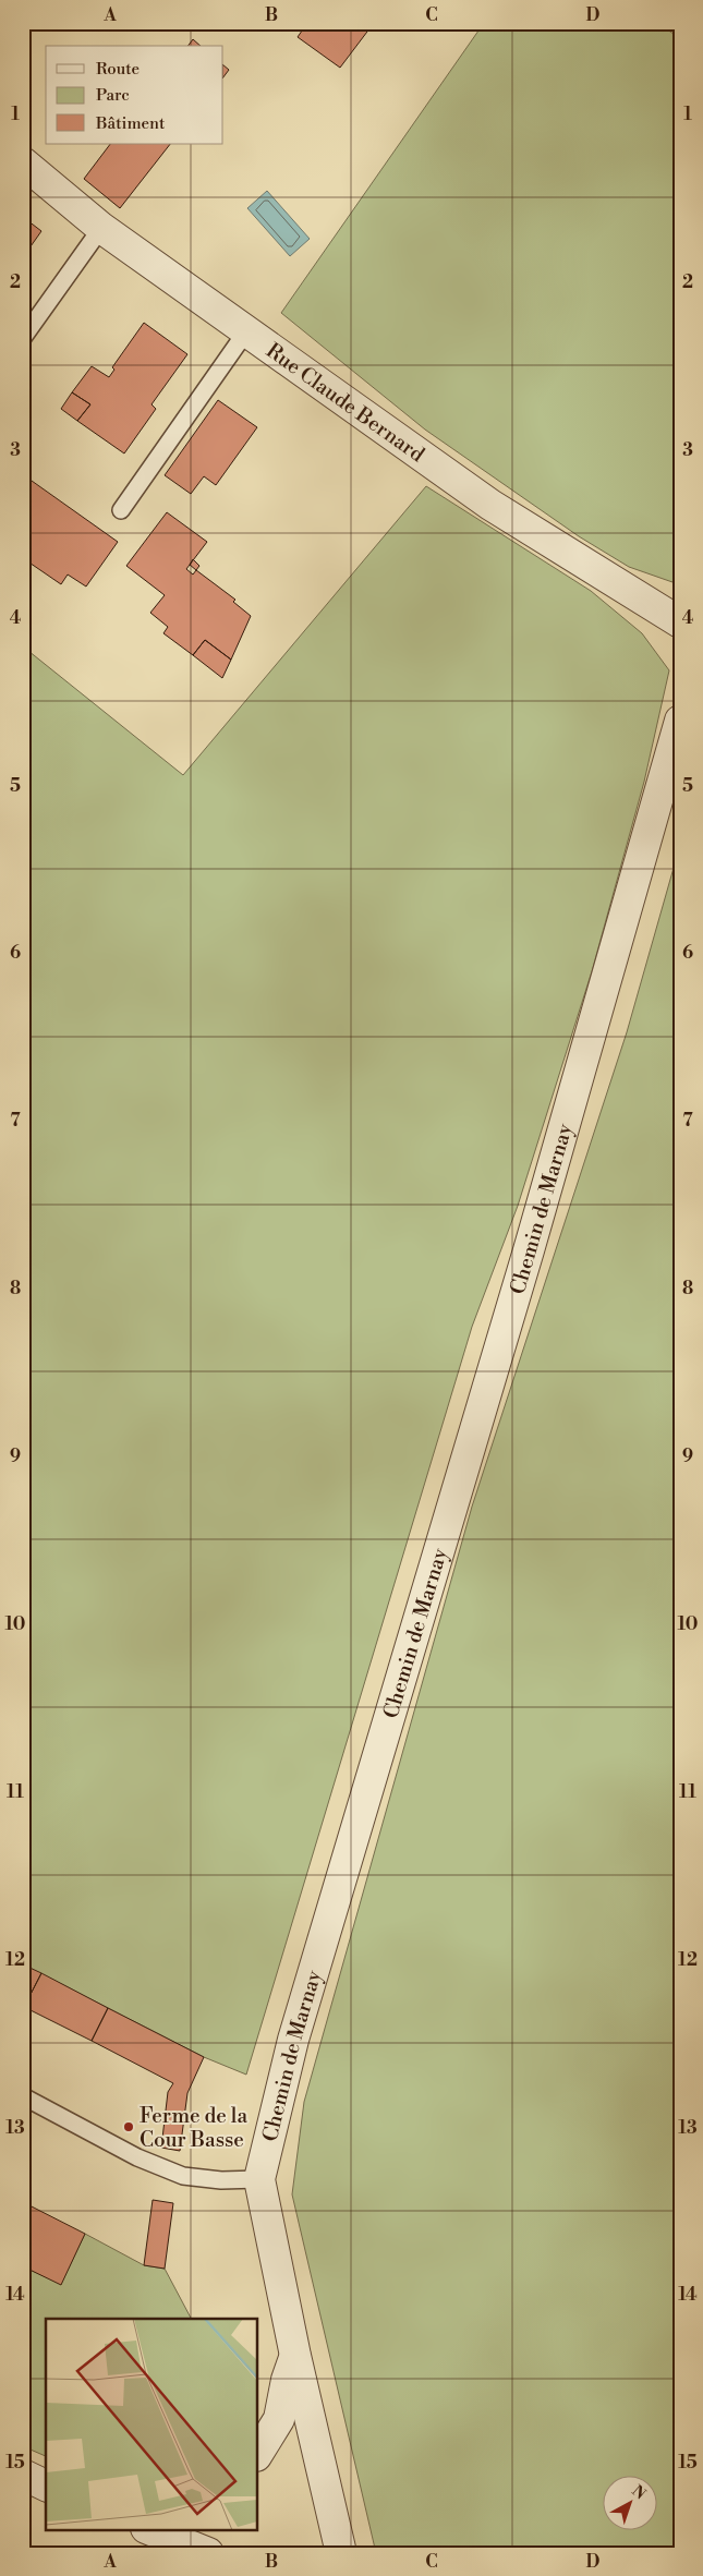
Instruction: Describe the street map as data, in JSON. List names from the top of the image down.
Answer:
{
  "streets": {
    "street": ["Rue Claude Bernard", "Chemin de Marnay"]
  },
  "places": ["Ferme de la Cour Basse"],
  "legend": ["Route", "Parc", "Bâtiment"],
  "north": "top right",
  "grid": {
    "columns": [
      "A",
      "B",
      "C",
      "D"
    ],
    "rows": [
      "1",
      "2",
      "3",
      "4",
      "5",
      "6",
      "7",
      "8",
      "9",
      "10",
      "11",
      "12",
      "13",
      "14",
      "15"
    ]
  }
}
